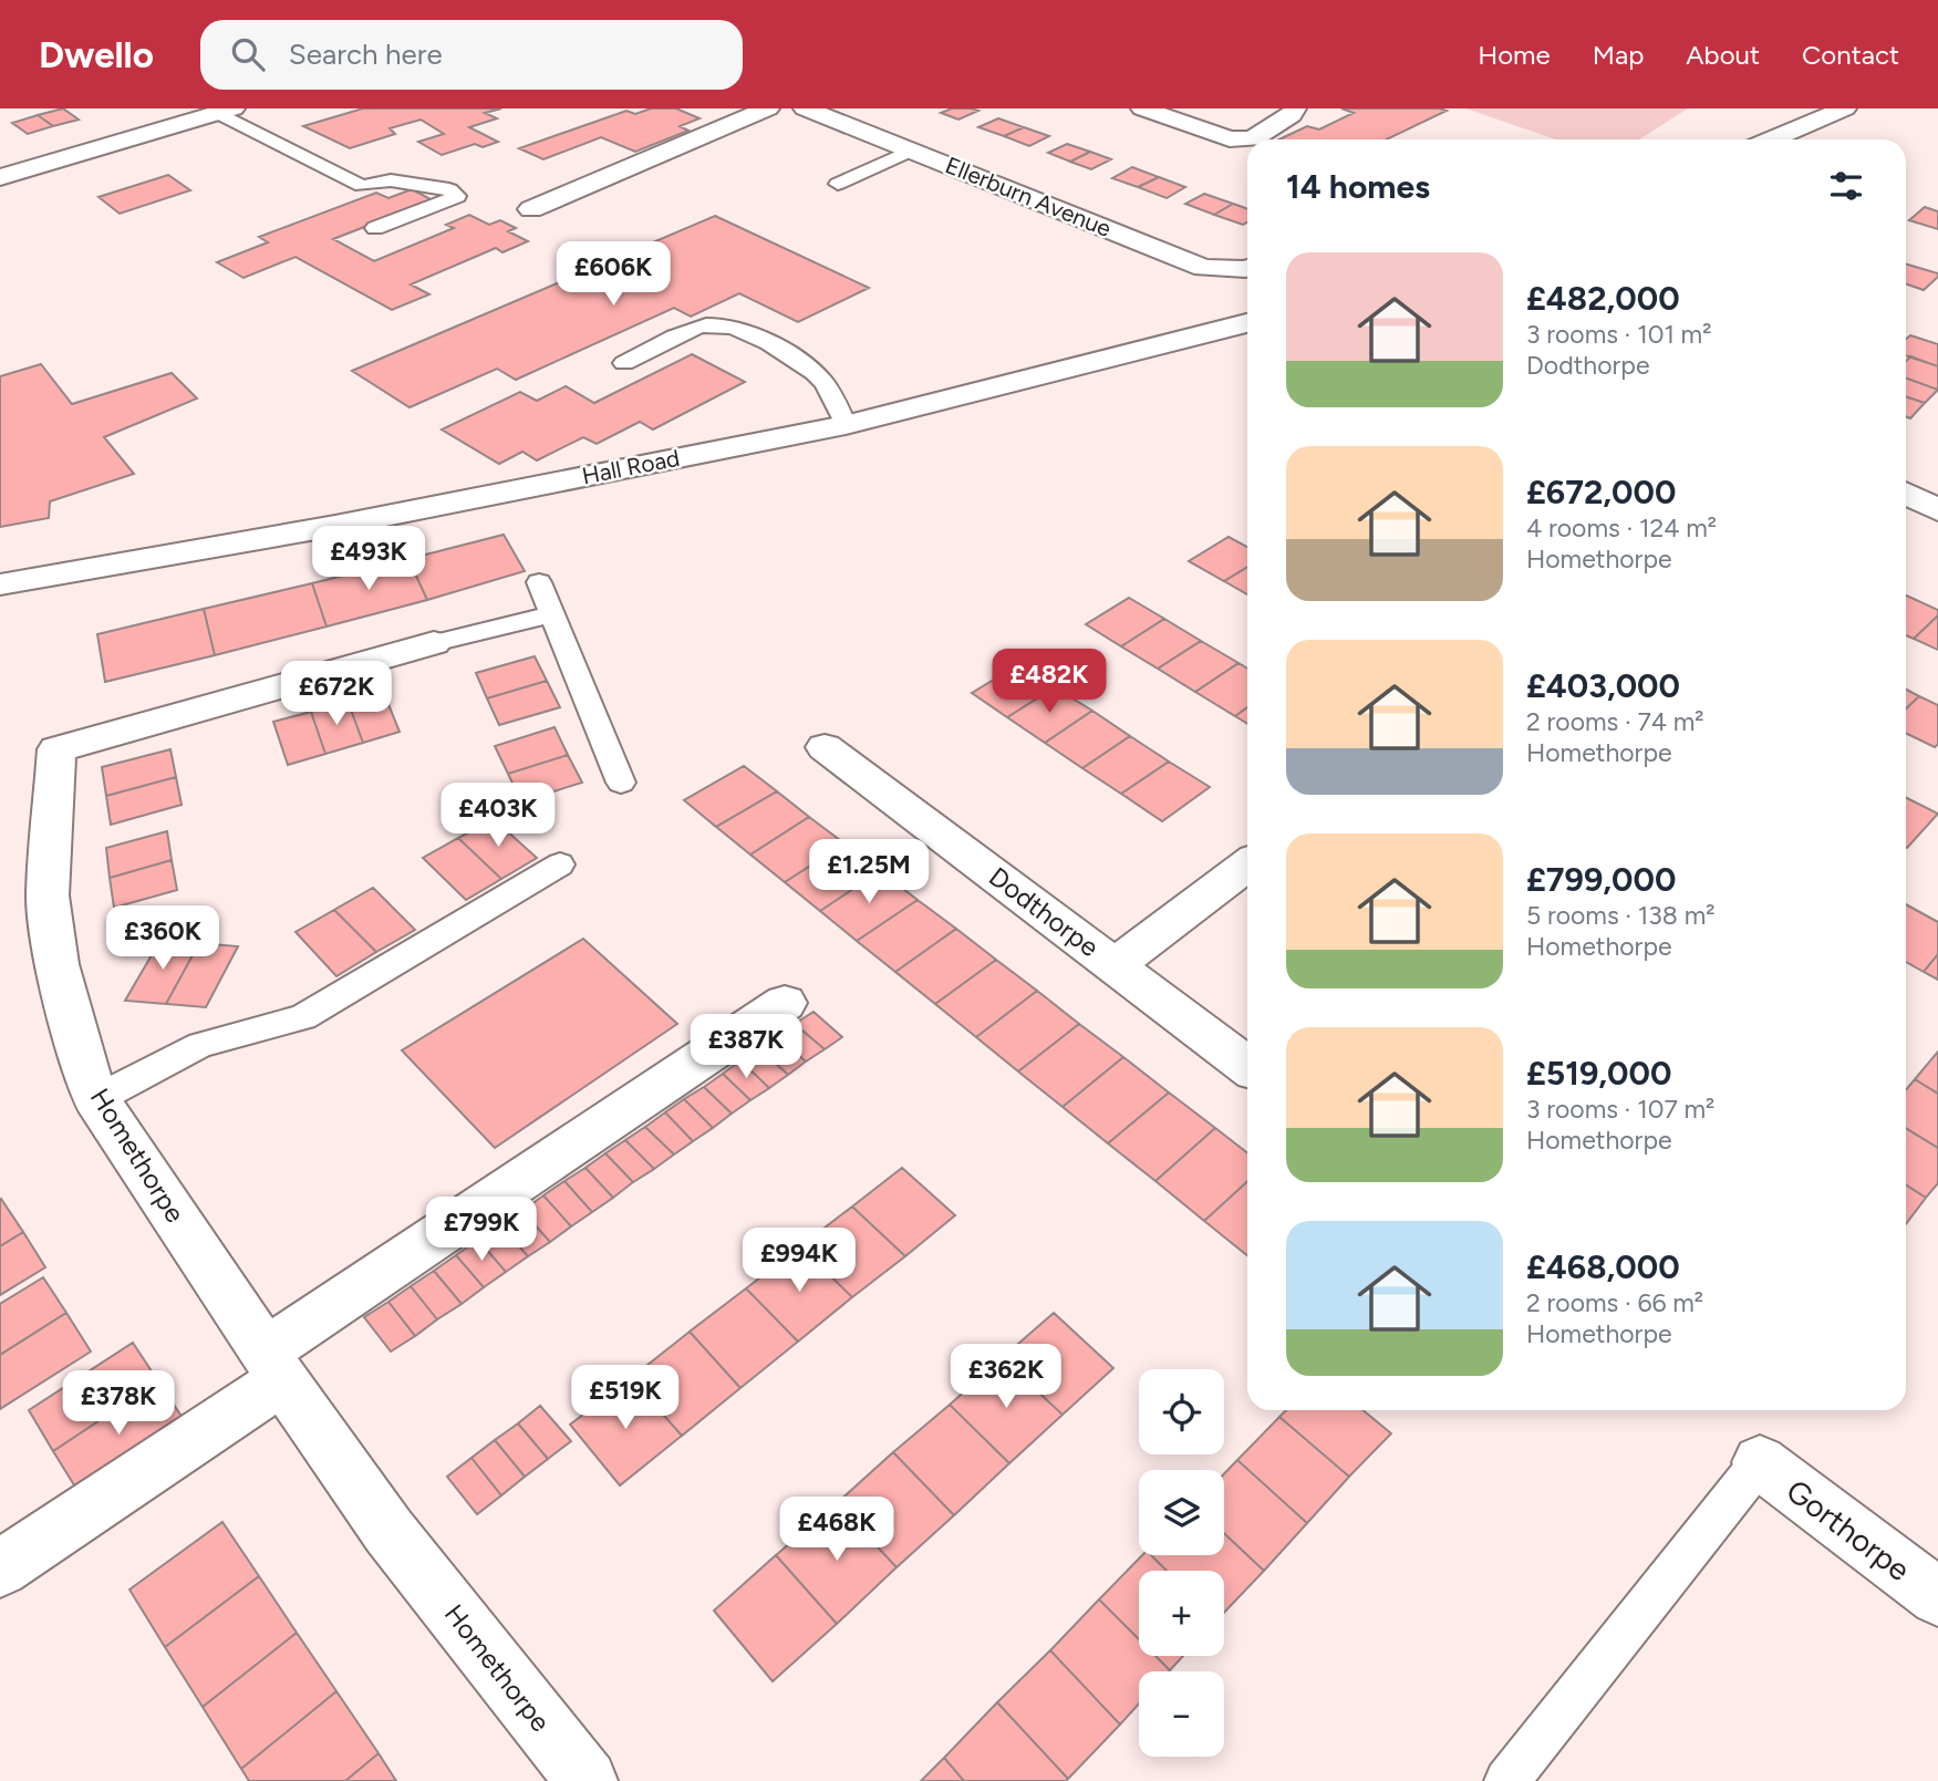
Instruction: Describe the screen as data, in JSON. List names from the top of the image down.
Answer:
{
  "streets": {
    "street": [
      "Ellerburn Avenue",
      "Hall Road",
      "Dodthorpe",
      "Homethorpe",
      "Gorthorpe"
    ]
  },
  "page": {
    "header": "Dwello",
    "search": "Search here",
    "nav": [
      "Home",
      "Map",
      "About",
      "Contact"
    ],
    "heading": "14 homes",
    "list": [
      {
        "name": "£482,000",
        "note": "3 rooms · 101 m² · Dodthorpe"
      },
      {
        "name": "£672,000",
        "note": "4 rooms · 124 m² · Homethorpe"
      },
      {
        "name": "£403,000",
        "note": "2 rooms · 74 m² · Homethorpe"
      },
      {
        "name": "£799,000",
        "note": "5 rooms · 138 m² · Homethorpe"
      },
      {
        "name": "£519,000",
        "note": "3 rooms · 107 m² · Homethorpe"
      },
      {
        "name": "£468,000",
        "note": "2 rooms · 66 m² · Homethorpe"
      }
    ],
    "price": [
      "£606K",
      "£493K",
      "£482K",
      "£672K",
      "£403K",
      "£1.25M",
      "£360K",
      "£387K",
      "£799K",
      "£994K",
      "£362K",
      "£519K",
      "£378K",
      "£468K"
    ],
    "map_buttons": ["+", "−"]
  }
}
